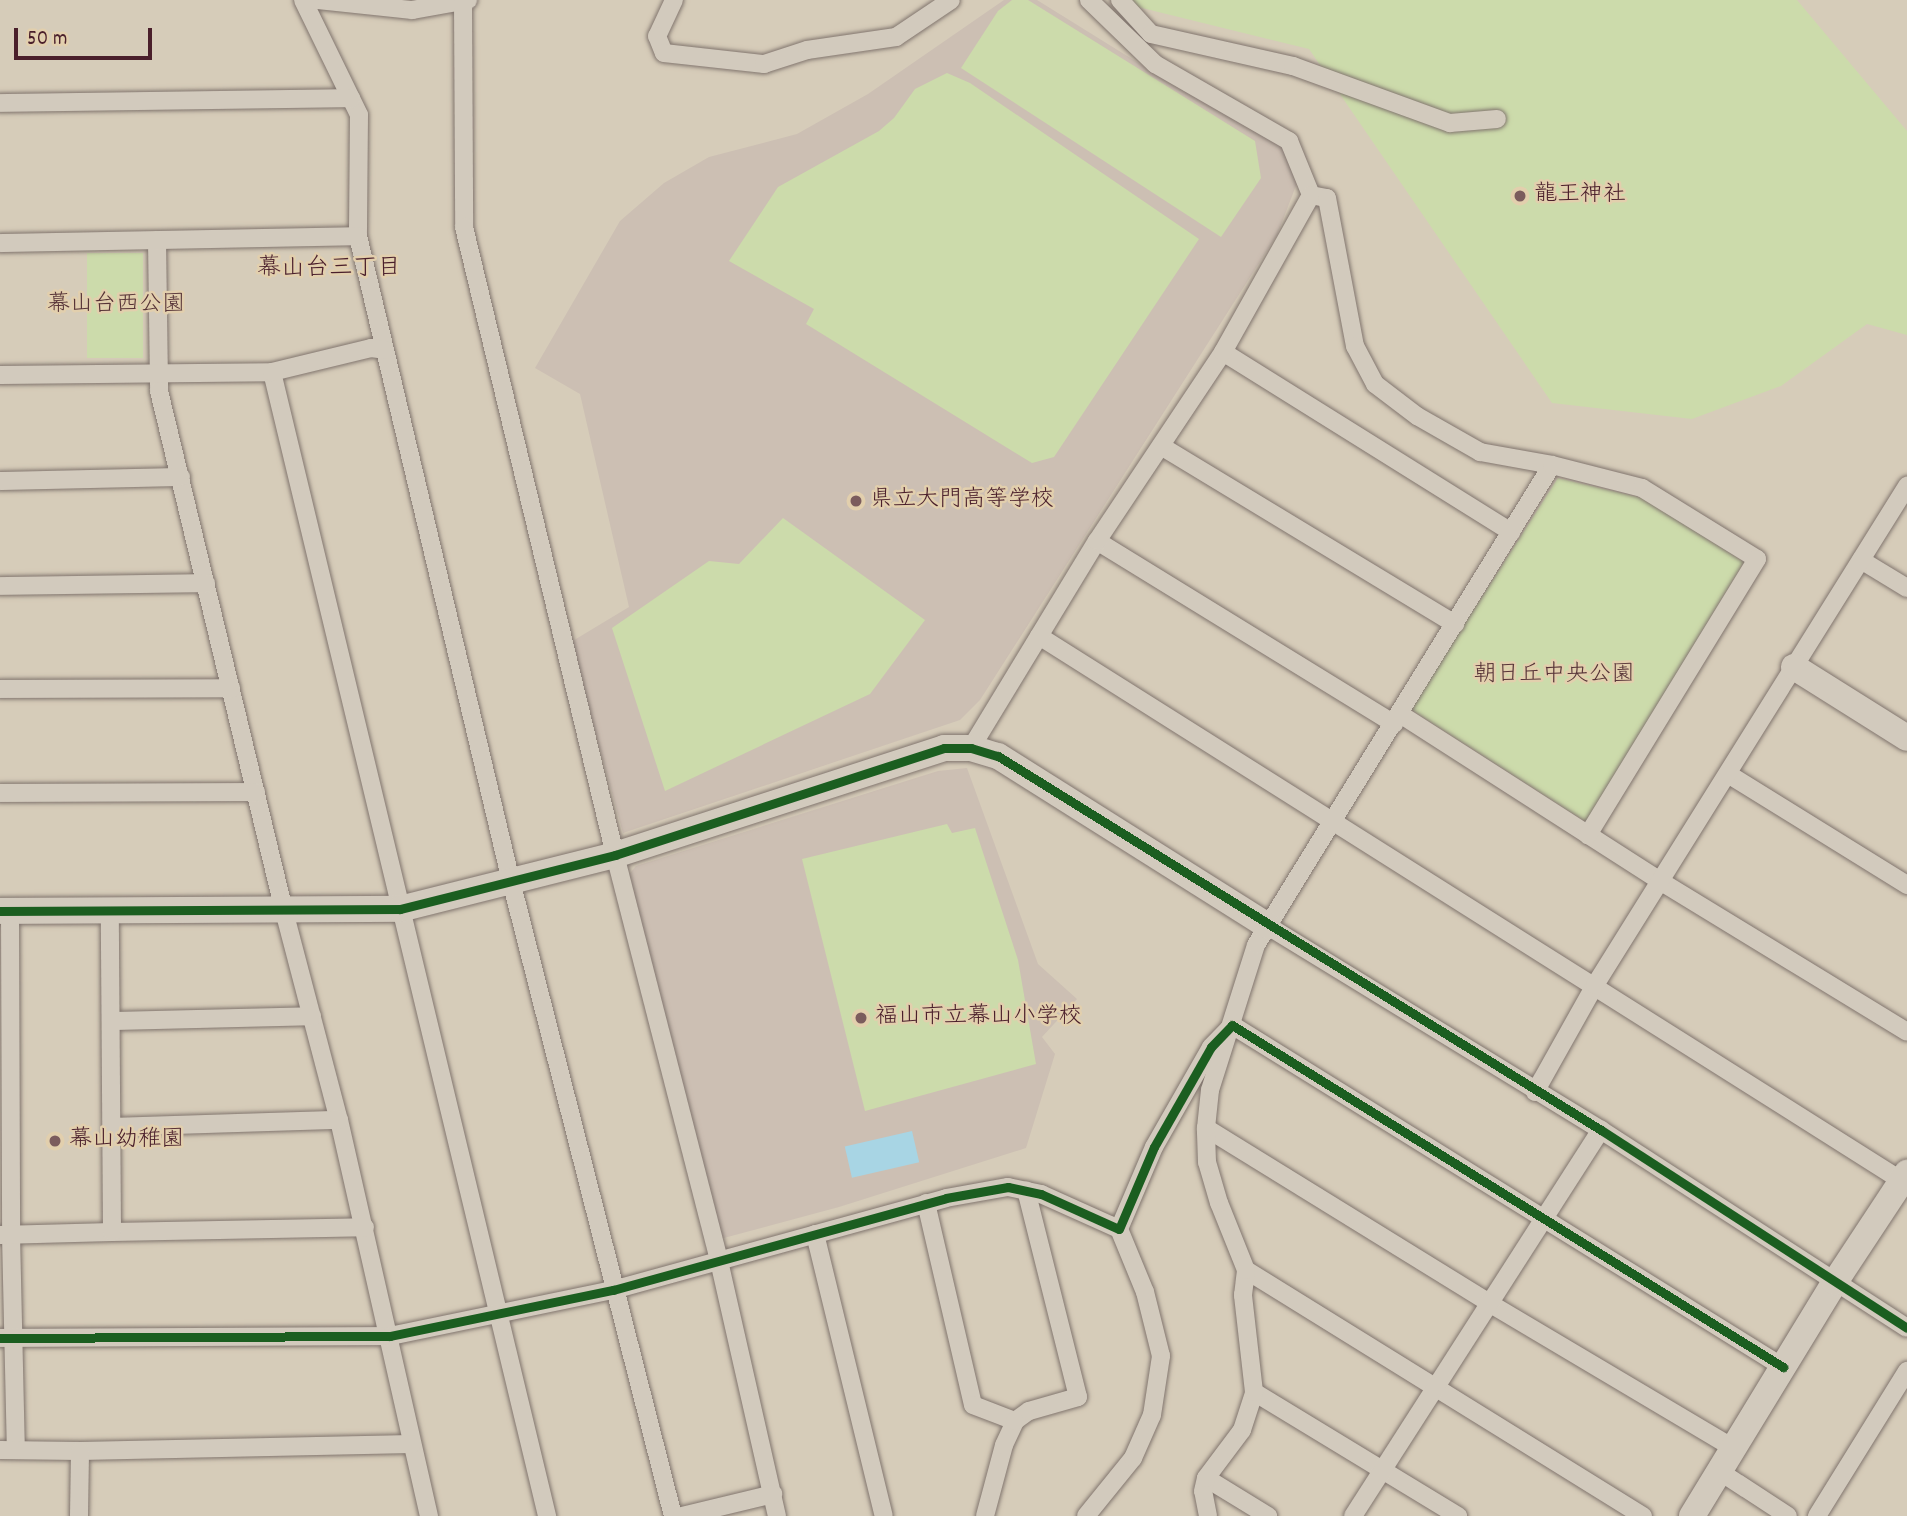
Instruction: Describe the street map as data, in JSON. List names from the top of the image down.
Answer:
{
  "districts": ["幕山台三丁目"],
  "parks": ["幕山台西公園", "朝日丘中央公園"],
  "places": [
    "龍王神社",
    "県立大門高等学校",
    "福山市立幕山小学校",
    "幕山幼稚園"
  ],
  "scale_bar": "50 m"
}
